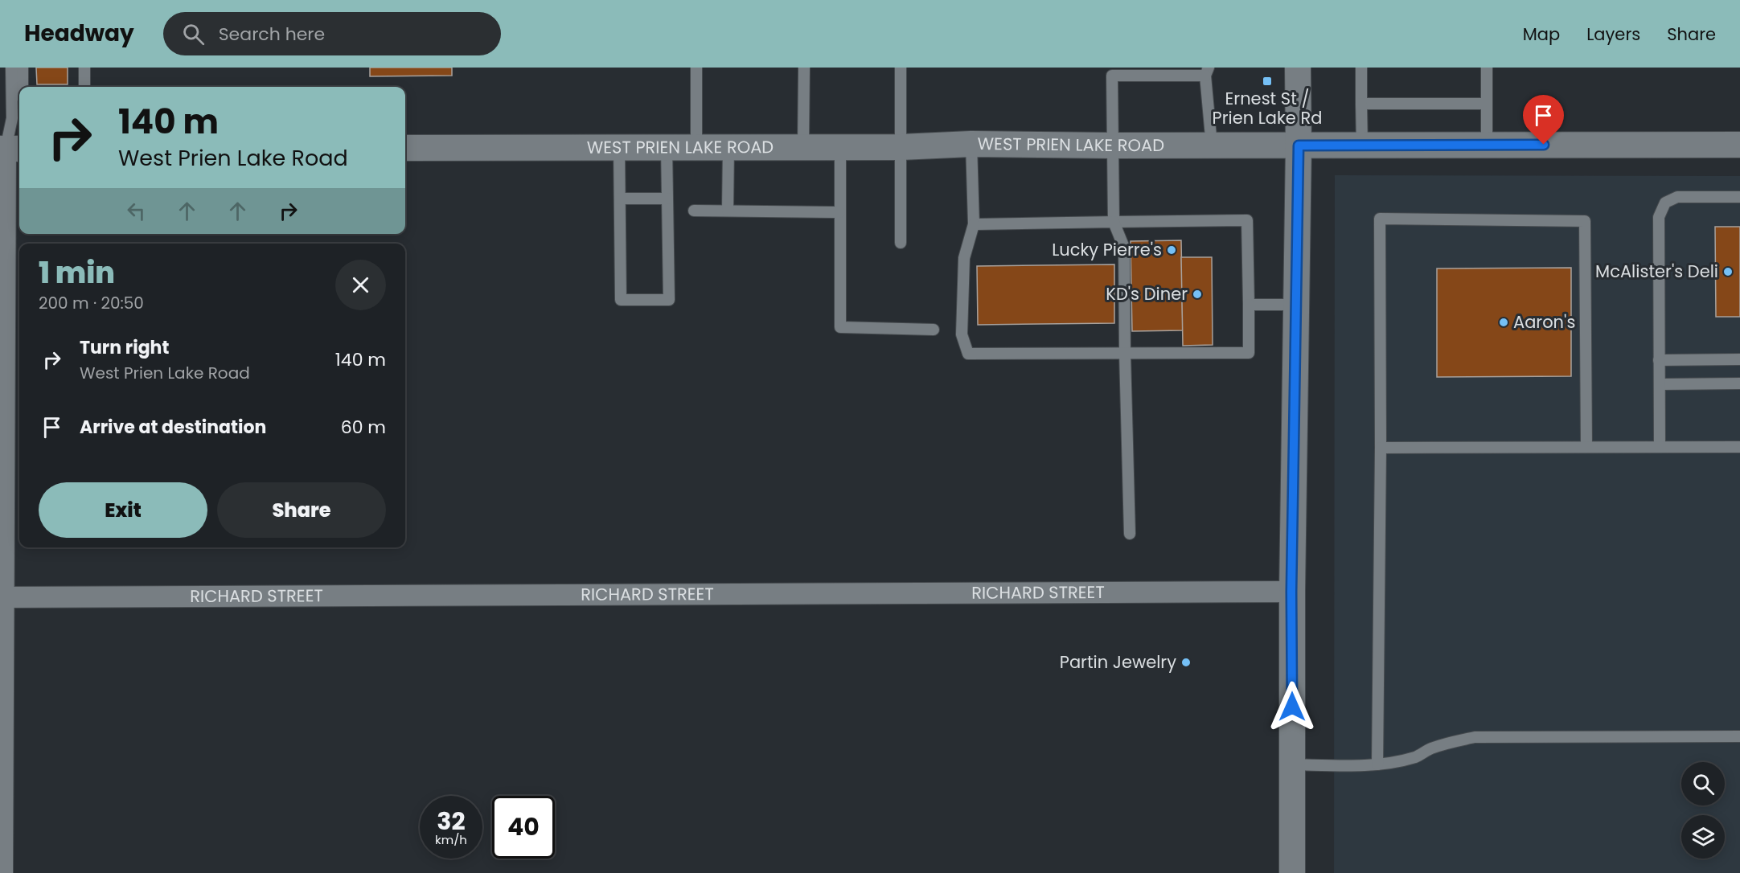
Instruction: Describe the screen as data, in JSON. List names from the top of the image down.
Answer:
{
  "streets": {
    "street": ["WEST PRIEN LAKE ROAD", "RICHARD STREET"]
  },
  "places": {
    "transit": ["Ernest St / Prien Lake Rd"],
    "other": [
      "Lucky Pierre's",
      "McAlister's Deli",
      "KD's Diner",
      "Aaron's",
      "Partin Jewelry"
    ]
  },
  "page": {
    "header": "Headway",
    "search": "Search here",
    "nav": ["Map", "Layers", "Share"],
    "turn": ["140 m", "West Prien Lake Road"],
    "heading": ["1 min", "200 m · 20:50"],
    "list": [
      {
        "name": "Turn right",
        "note": "West Prien Lake Road",
        "value": "140 m"
      },
      {
        "name": "Arrive at destination",
        "value": "60 m"
      }
    ],
    "buttons": ["Exit", "Share"],
    "speed": "32 km/h",
    "limit": "40"
  }
}
